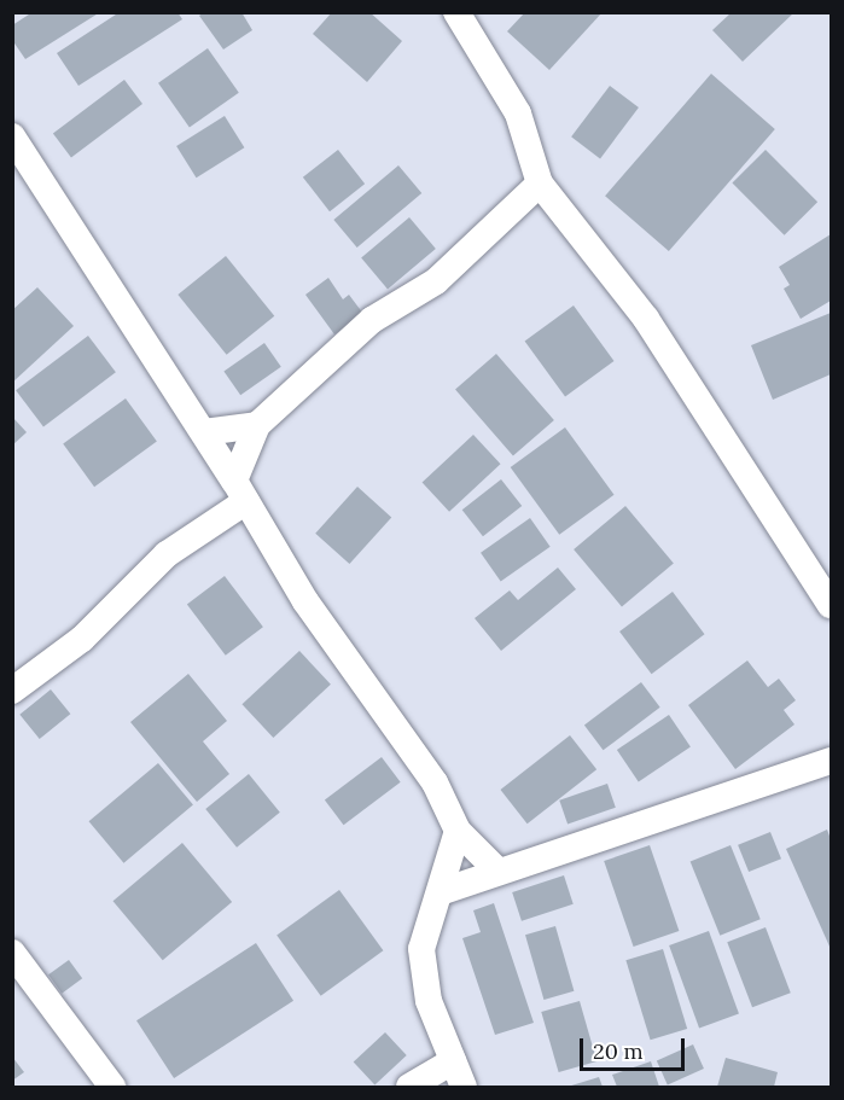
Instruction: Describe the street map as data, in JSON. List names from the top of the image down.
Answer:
{
  "scale_bar": "20 m"
}
